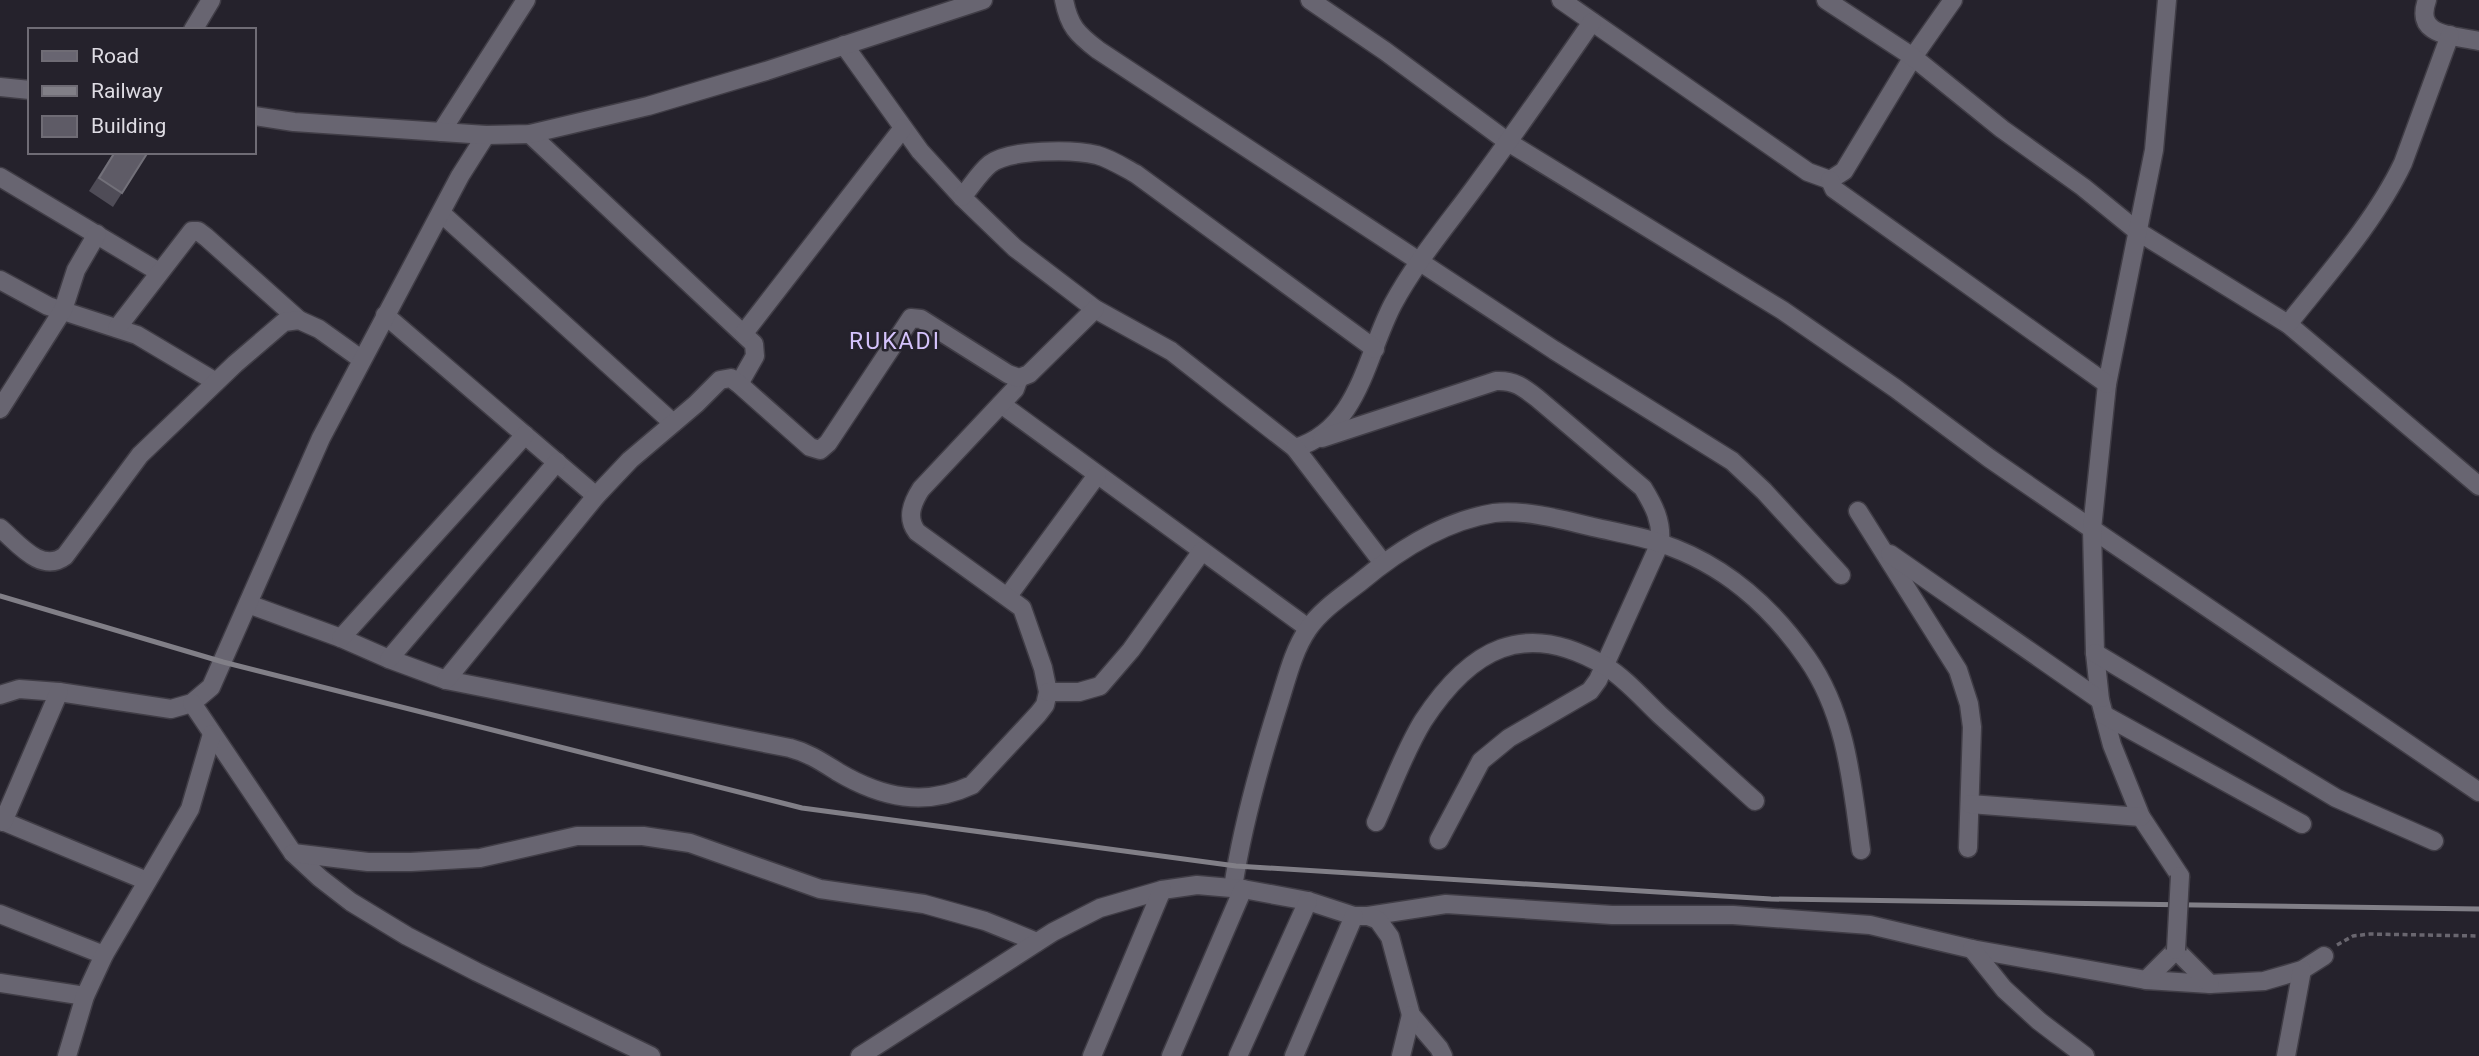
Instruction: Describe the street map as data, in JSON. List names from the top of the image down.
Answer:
{
  "districts": ["RUKADI"],
  "legend": ["Road", "Railway", "Building"]
}
